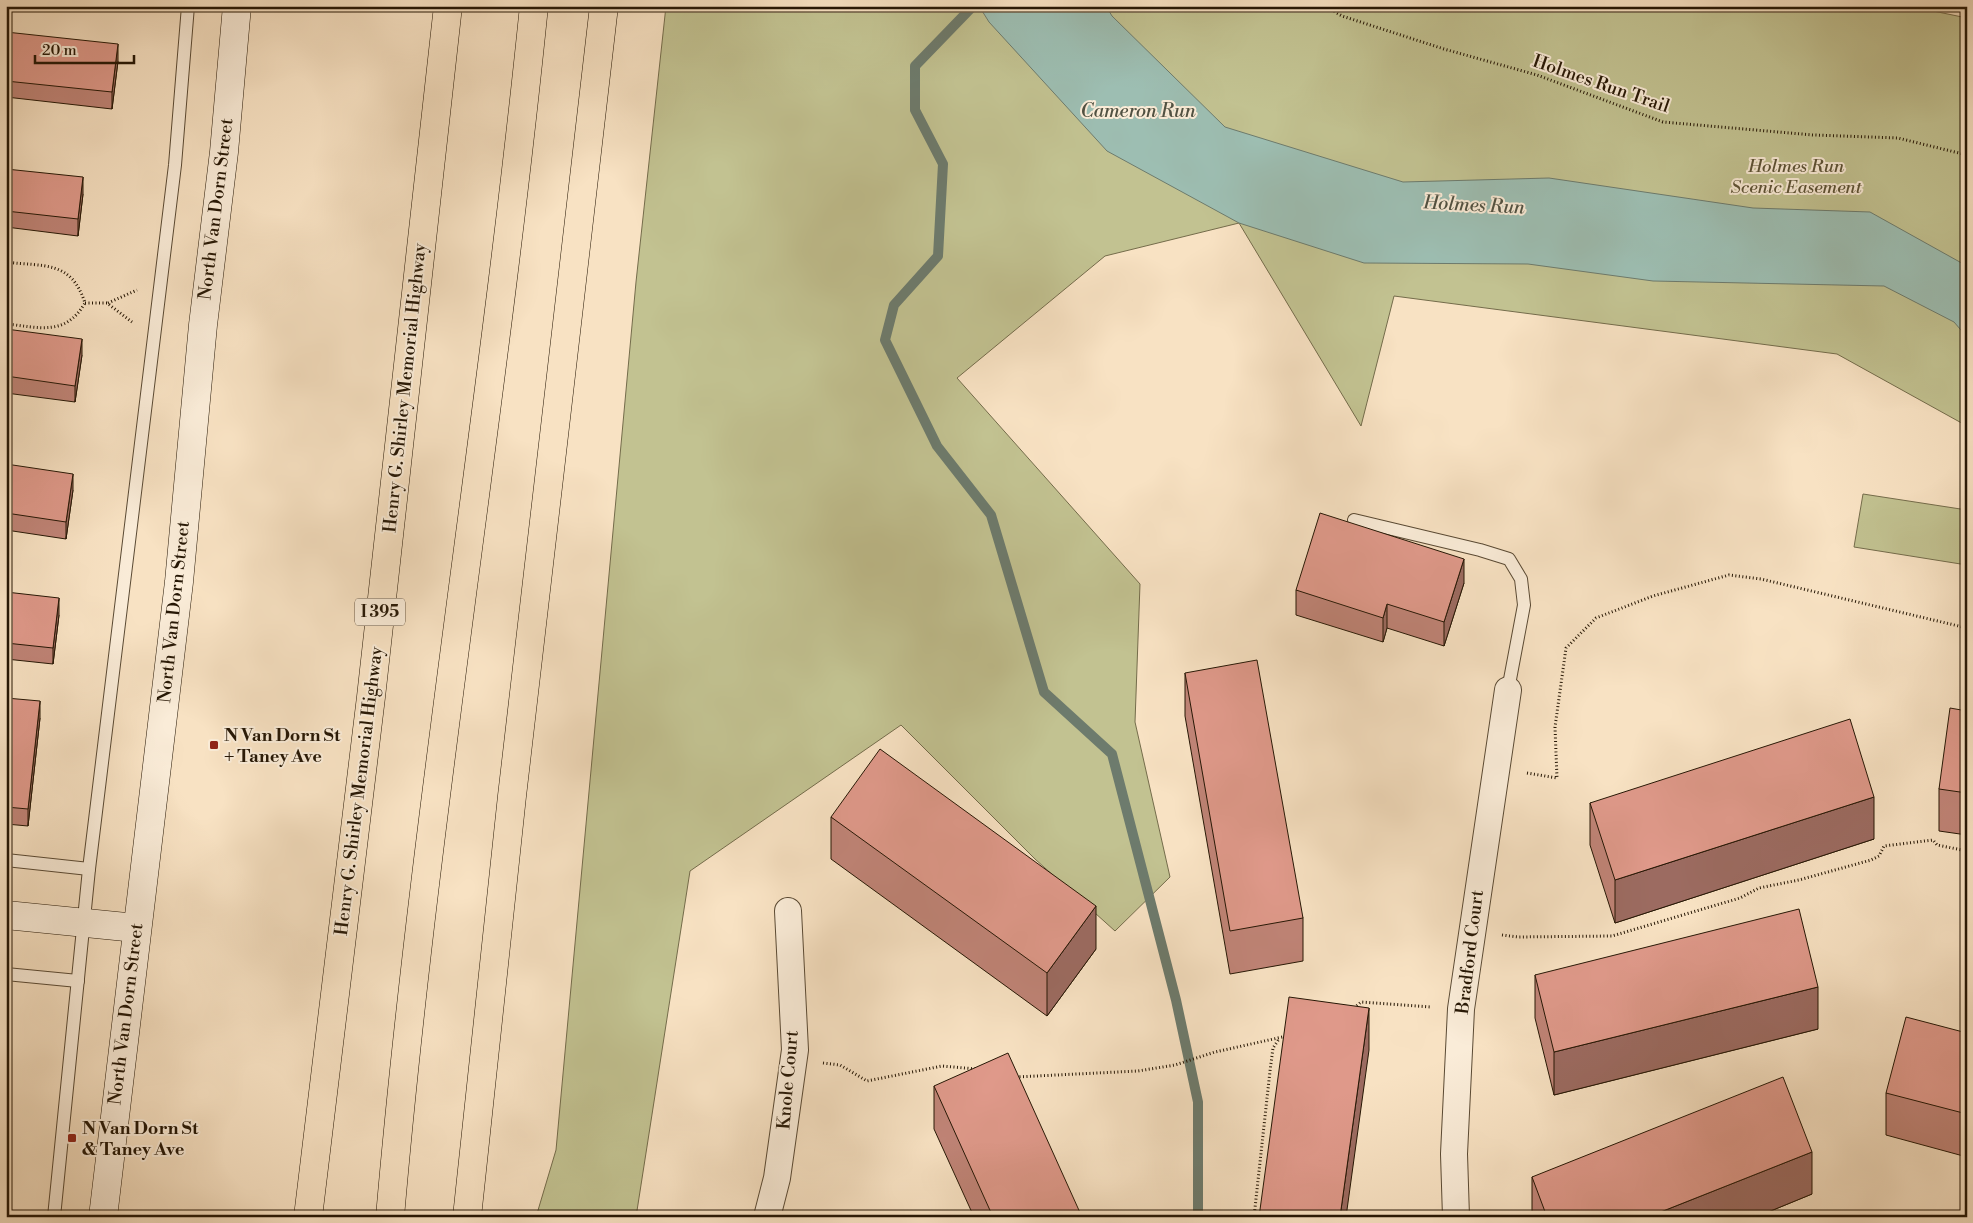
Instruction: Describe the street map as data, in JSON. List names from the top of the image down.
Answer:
{
  "streets": {
    "highway": ["Henry G. Shirley Memorial Highway", "I 395"],
    "main road": ["North Van Dorn Street"],
    "street": ["Bradford Court", "Knole Court"],
    "path": ["Holmes Run Trail"]
  },
  "water": ["Cameron Run", "Holmes Run"],
  "parks": ["Holmes Run Scenic Easement"],
  "places": {
    "transit": ["N Van Dorn St + Taney Ave", "N Van Dorn St & Taney Ave"]
  },
  "scale_bar": "20 m"
}
